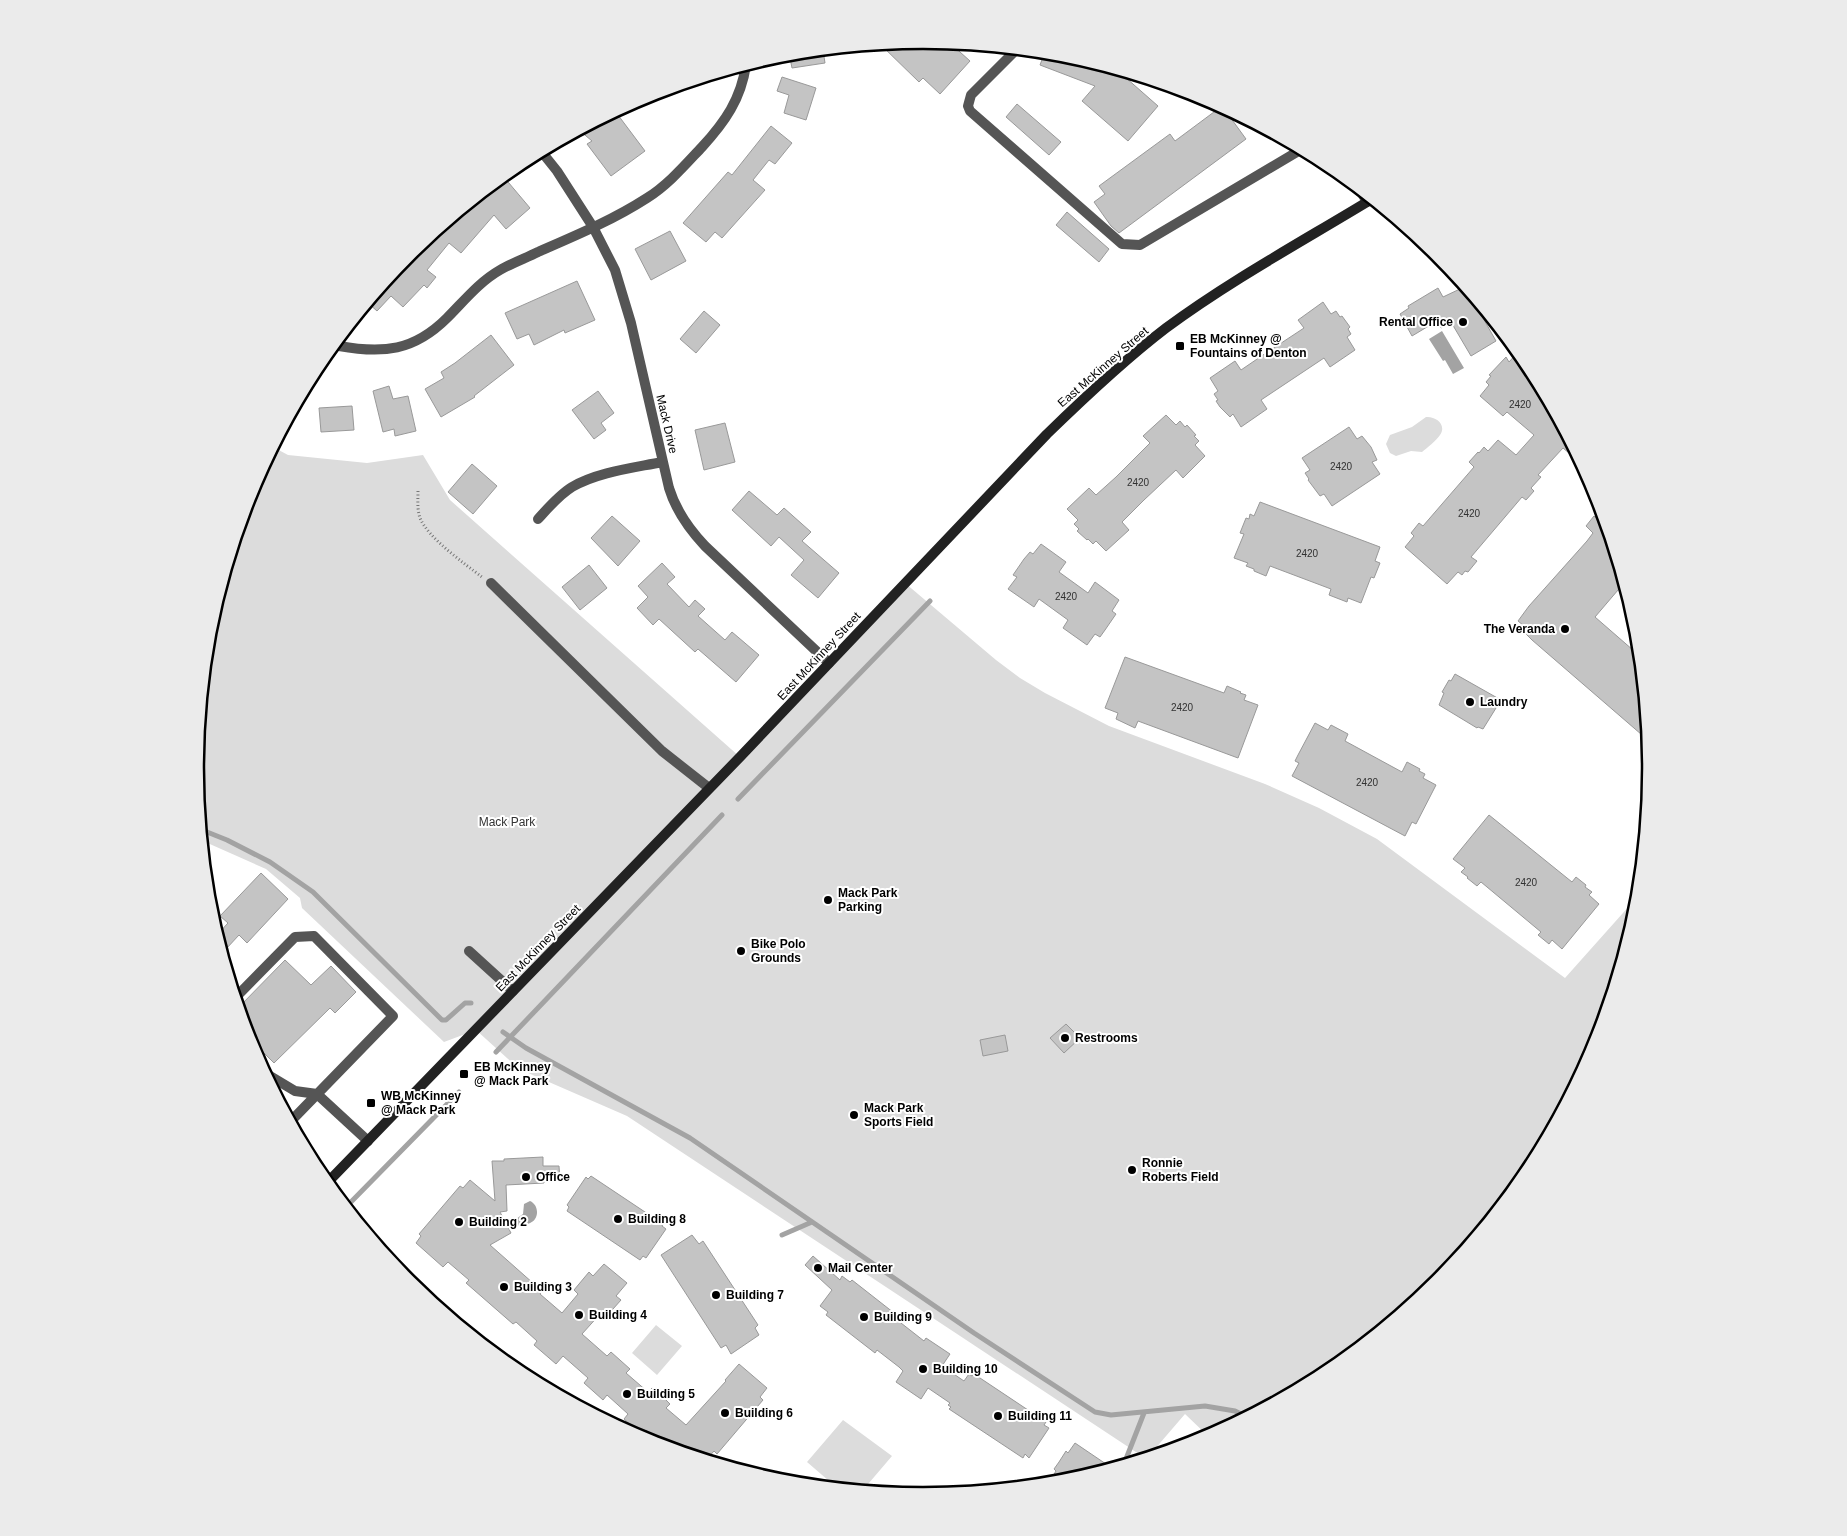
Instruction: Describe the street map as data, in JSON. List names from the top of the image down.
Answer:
{
  "streets": {
    "main road": ["East McKinney Street"],
    "street": ["Mack Drive"]
  },
  "crossings": [
    ["East McKinney Street", "Mack Drive"]
  ],
  "parks": ["Mack Park"],
  "places": {
    "other": [
      "Rental Office",
      "The Veranda",
      "Laundry",
      "Mack Park Parking",
      "Bike Polo Grounds",
      "Restrooms",
      "Mack Park Sports Field",
      "Ronnie Roberts Field",
      "Office",
      "Building 8",
      "Building 2",
      "Mail Center",
      "Building 3",
      "Building 7",
      "Building 4",
      "Building 9",
      "Building 10",
      "Building 5",
      "Building 6",
      "Building 11"
    ],
    "transit": ["EB McKinney @ Fountains of Denton", "EB McKinney @ Mack Park", "WB McKinney @ Mack Park"]
  },
  "house_numbers": [
    "2420",
    "2420",
    "2420",
    "2420",
    "2420",
    "2420",
    "2420",
    "2420",
    "2420"
  ]
}
